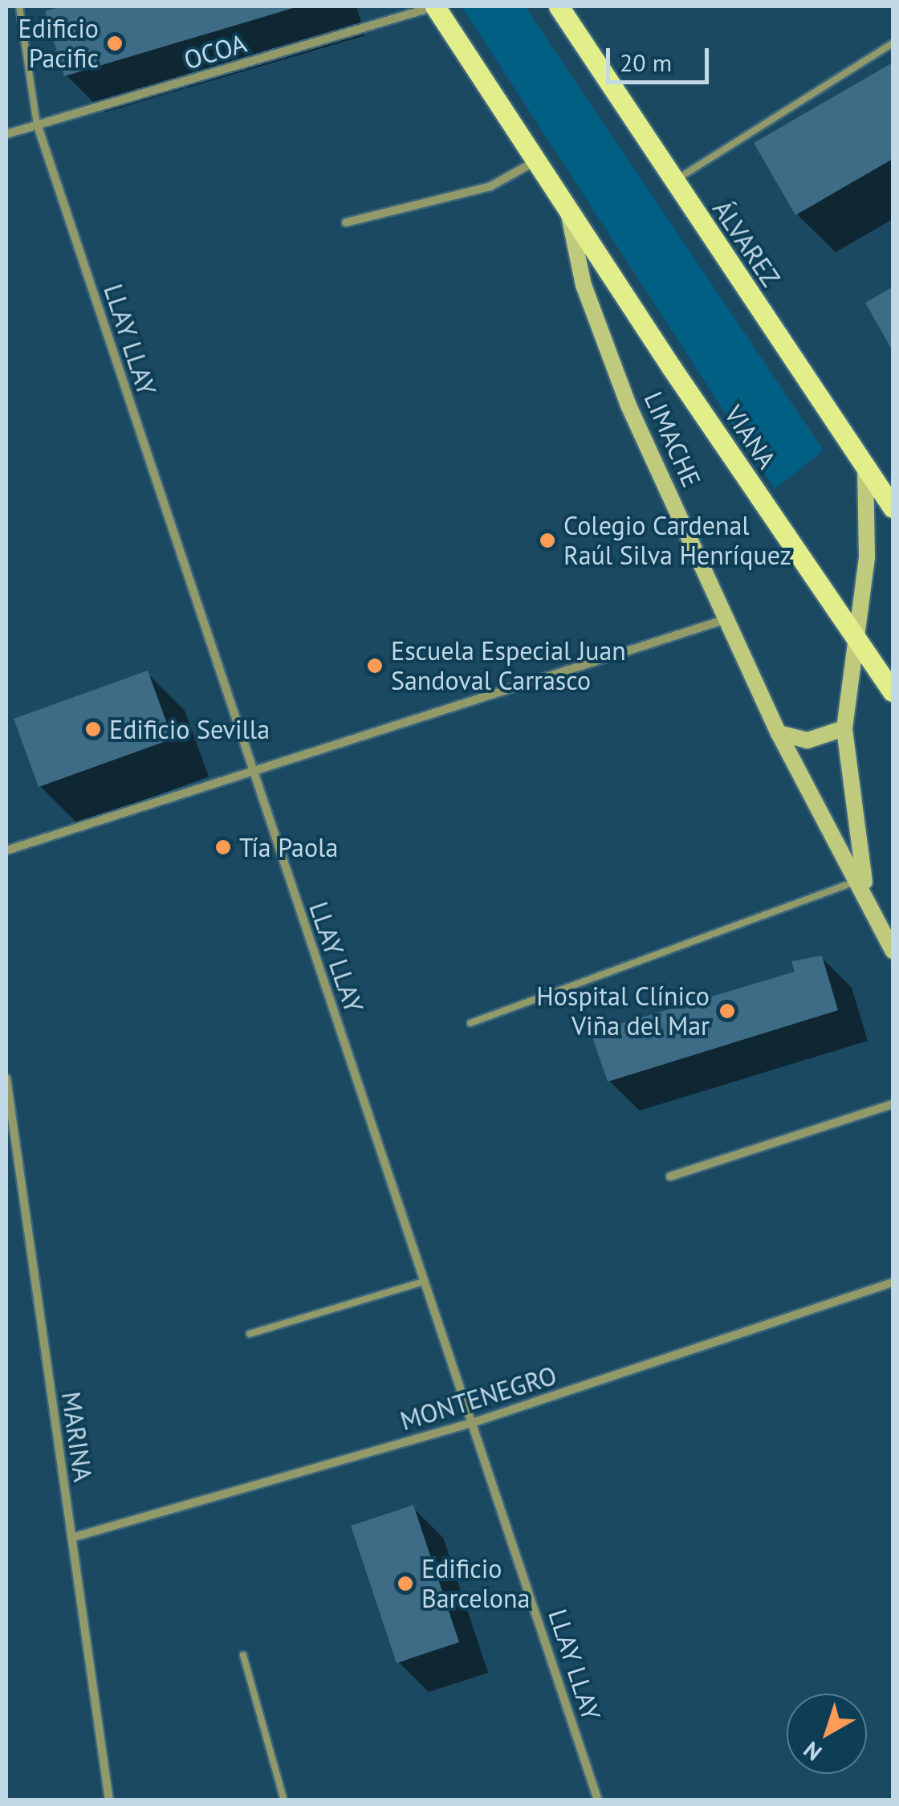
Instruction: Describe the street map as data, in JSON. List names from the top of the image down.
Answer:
{
  "streets": {
    "main road": ["ÁLVAREZ", "VIANA", "LIMACHE"],
    "street": [
      "OCOA",
      "LLAY LLAY",
      "MONTENEGRO",
      "MARINA"
    ]
  },
  "crossings": [
    ["OCOA", "LLAY LLAY"],
    ["OCOA", "LIMACHE"],
    ["ÁLVAREZ", "LIMACHE"],
    ["LLAY LLAY", "MONTENEGRO"],
    ["VIANA", "LIMACHE"],
    ["MONTENEGRO", "MARINA"]
  ],
  "places": [
    "Edificio Pacific",
    "Colegio Cardenal Raúl Silva Henríquez",
    "Escuela Especial Juan Sandoval Carrasco",
    "Edificio Sevilla",
    "Tía Paola",
    "Hospital Clínico Viña del Mar",
    "Edificio Barcelona"
  ],
  "scale_bar": "20 m",
  "north": "bottom left"
}
